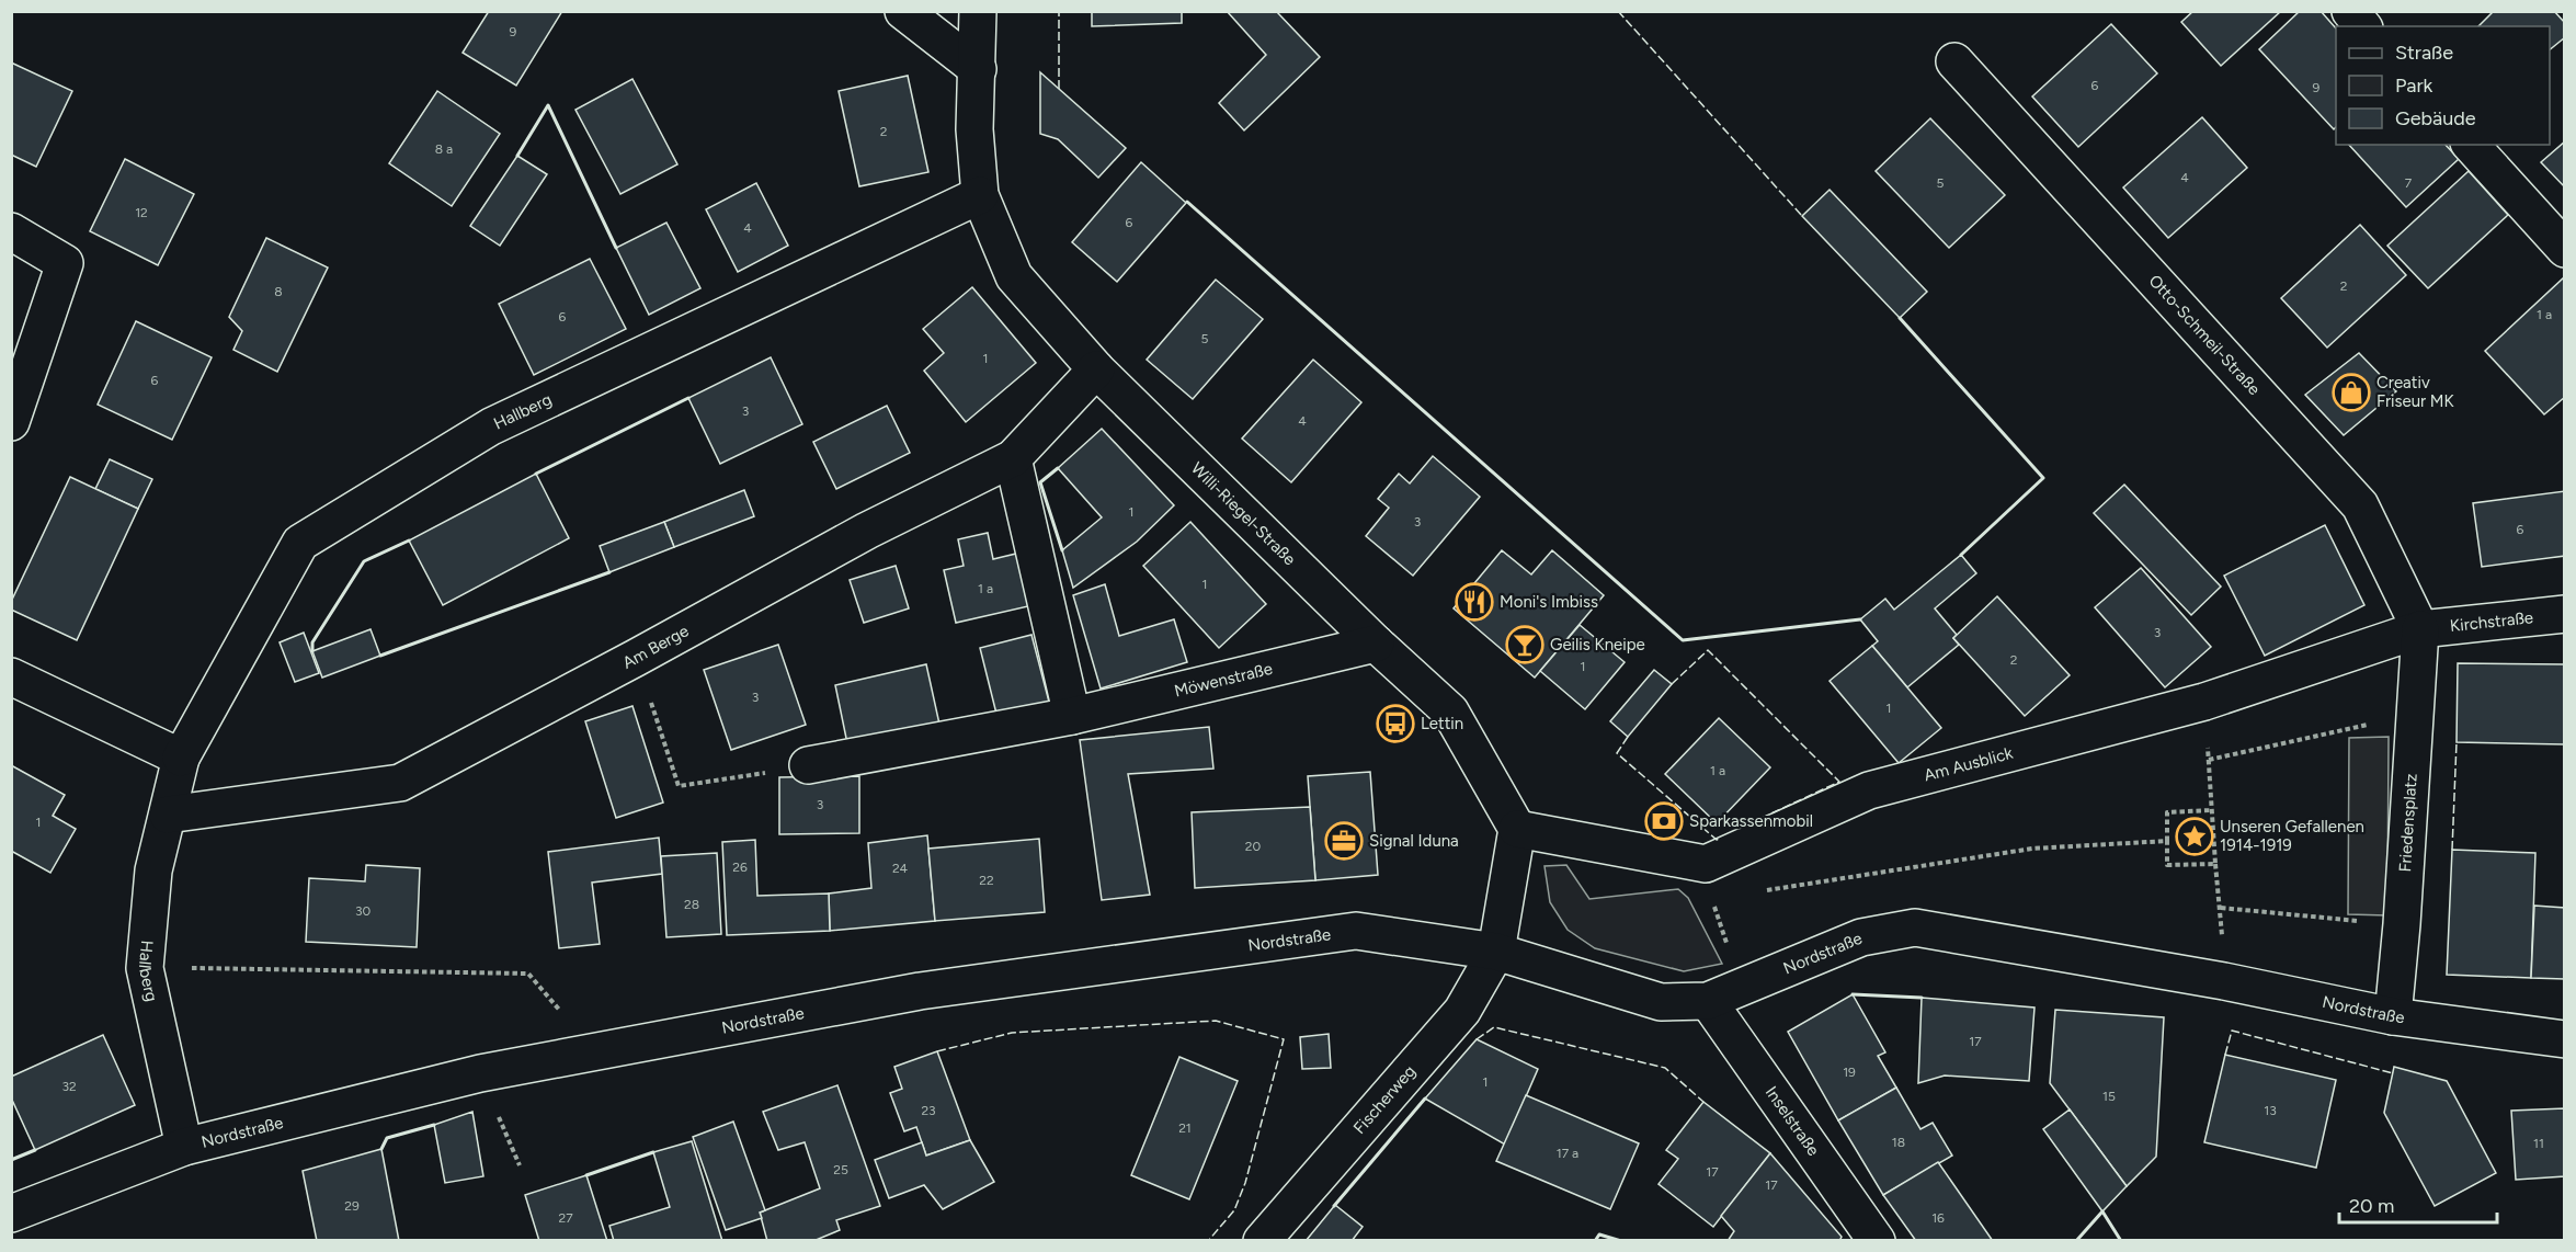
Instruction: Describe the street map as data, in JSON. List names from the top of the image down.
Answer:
{
  "streets": {
    "street": [
      "Otto-Schmeil-Straße",
      "Hallberg",
      "Willi-Riegel-Straße",
      "Kirchstraße",
      "Am Berge",
      "Möwenstraße",
      "Am Ausblick",
      "Friedensplatz",
      "Nordstraße",
      "Fischerweg",
      "Inselstraße"
    ]
  },
  "crossings": [
    ["Otto-Schmeil-Straße", "Kirchstraße"],
    ["Otto-Schmeil-Straße", "Am Ausblick"],
    ["Otto-Schmeil-Straße", "Friedensplatz"],
    ["Hallberg", "Willi-Riegel-Straße"],
    ["Hallberg", "Am Berge"],
    ["Hallberg", "Nordstraße"],
    ["Willi-Riegel-Straße", "Am Berge"],
    ["Willi-Riegel-Straße", "Möwenstraße"],
    ["Kirchstraße", "Am Ausblick"],
    ["Kirchstraße", "Friedensplatz"],
    ["Am Ausblick", "Friedensplatz"],
    ["Friedensplatz", "Nordstraße"],
    ["Nordstraße", "Fischerweg"],
    ["Nordstraße", "Inselstraße"]
  ],
  "places": {
    "shop": ["Creativ Friseur MK"],
    "restaurant": ["Moni's Imbiss"],
    "bar": ["Geilis Kneipe"],
    "bus stop": ["Lettin"],
    "bank": ["Sparkassenmobil"],
    "place": ["Unseren Gefallenen 1914-1919"],
    "office": ["Signal Iduna"]
  },
  "house_numbers": [
    "9",
    "6",
    "9",
    "2",
    "8 a",
    "4",
    "5",
    "7",
    "12",
    "6",
    "4",
    "2",
    "8",
    "1 a",
    "6",
    "5",
    "1",
    "6",
    "3",
    "4",
    "1",
    "3",
    "6",
    "1",
    "1 a",
    "3",
    "2",
    "1",
    "3",
    "1",
    "1 a",
    "3",
    "1",
    "20",
    "26",
    "24",
    "22",
    "28",
    "30",
    "17",
    "19",
    "1",
    "32",
    "15",
    "23",
    "13",
    "21",
    "18",
    "11",
    "17 a",
    "25",
    "17",
    "17",
    "29",
    "27",
    "16"
  ],
  "legend": ["Straße", "Park", "Gebäude"],
  "scale_bar": "20 m"
}
